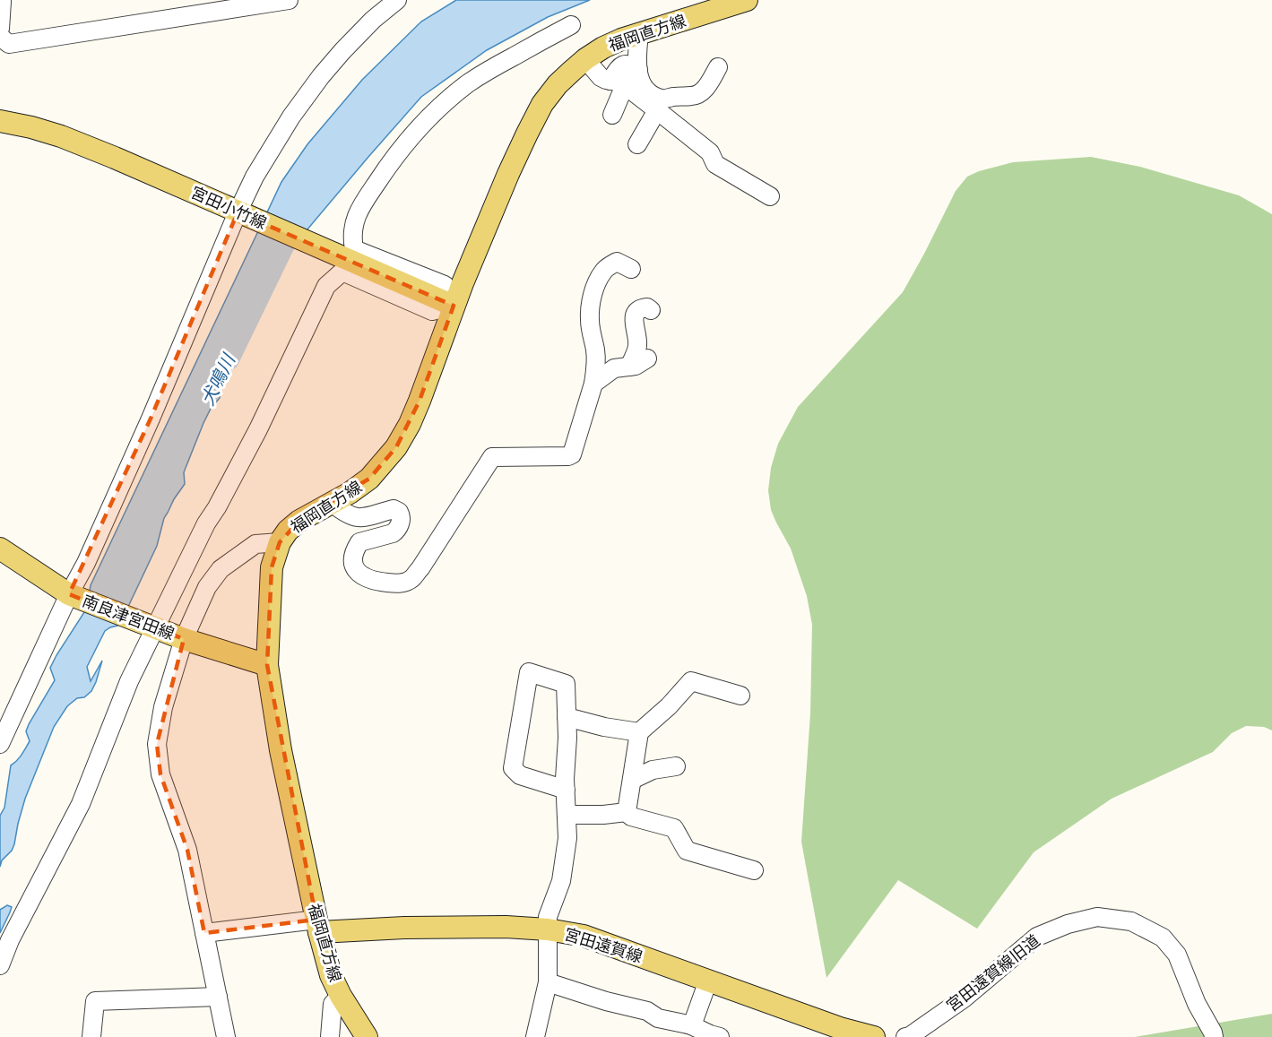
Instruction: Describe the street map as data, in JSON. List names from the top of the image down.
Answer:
{
  "streets": {
    "main road": [
      "福岡直方線",
      "宮田小竹線",
      "南良津宮田線",
      "宮田遠賀線"
    ],
    "street": ["宮田遠賀線旧道"]
  },
  "crossings": [
    ["福岡直方線", "宮田小竹線"],
    ["福岡直方線", "南良津宮田線"],
    ["福岡直方線", "宮田遠賀線"]
  ],
  "water": ["犬鳴川"]
}
